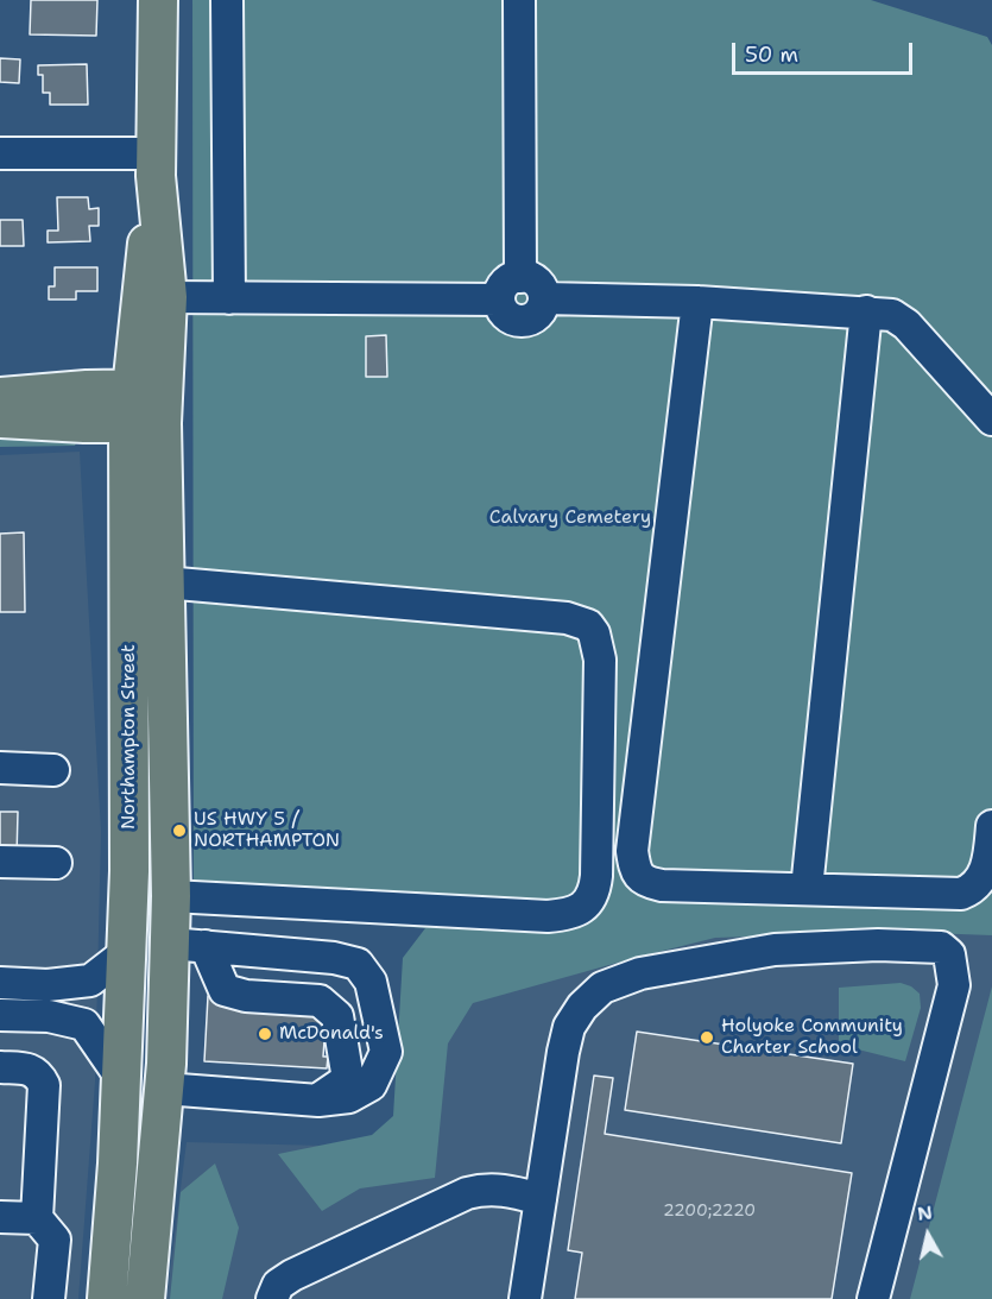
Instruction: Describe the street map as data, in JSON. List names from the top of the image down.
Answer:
{
  "streets": {
    "main road": ["Northampton Street"]
  },
  "parks": ["Calvary Cemetery"],
  "places": ["US HWY 5 / NORTHAMPTON", "McDonald's", "Holyoke Community Charter School"],
  "house_numbers": ["2200;2220"],
  "scale_bar": "50 m",
  "north": "top"
}
